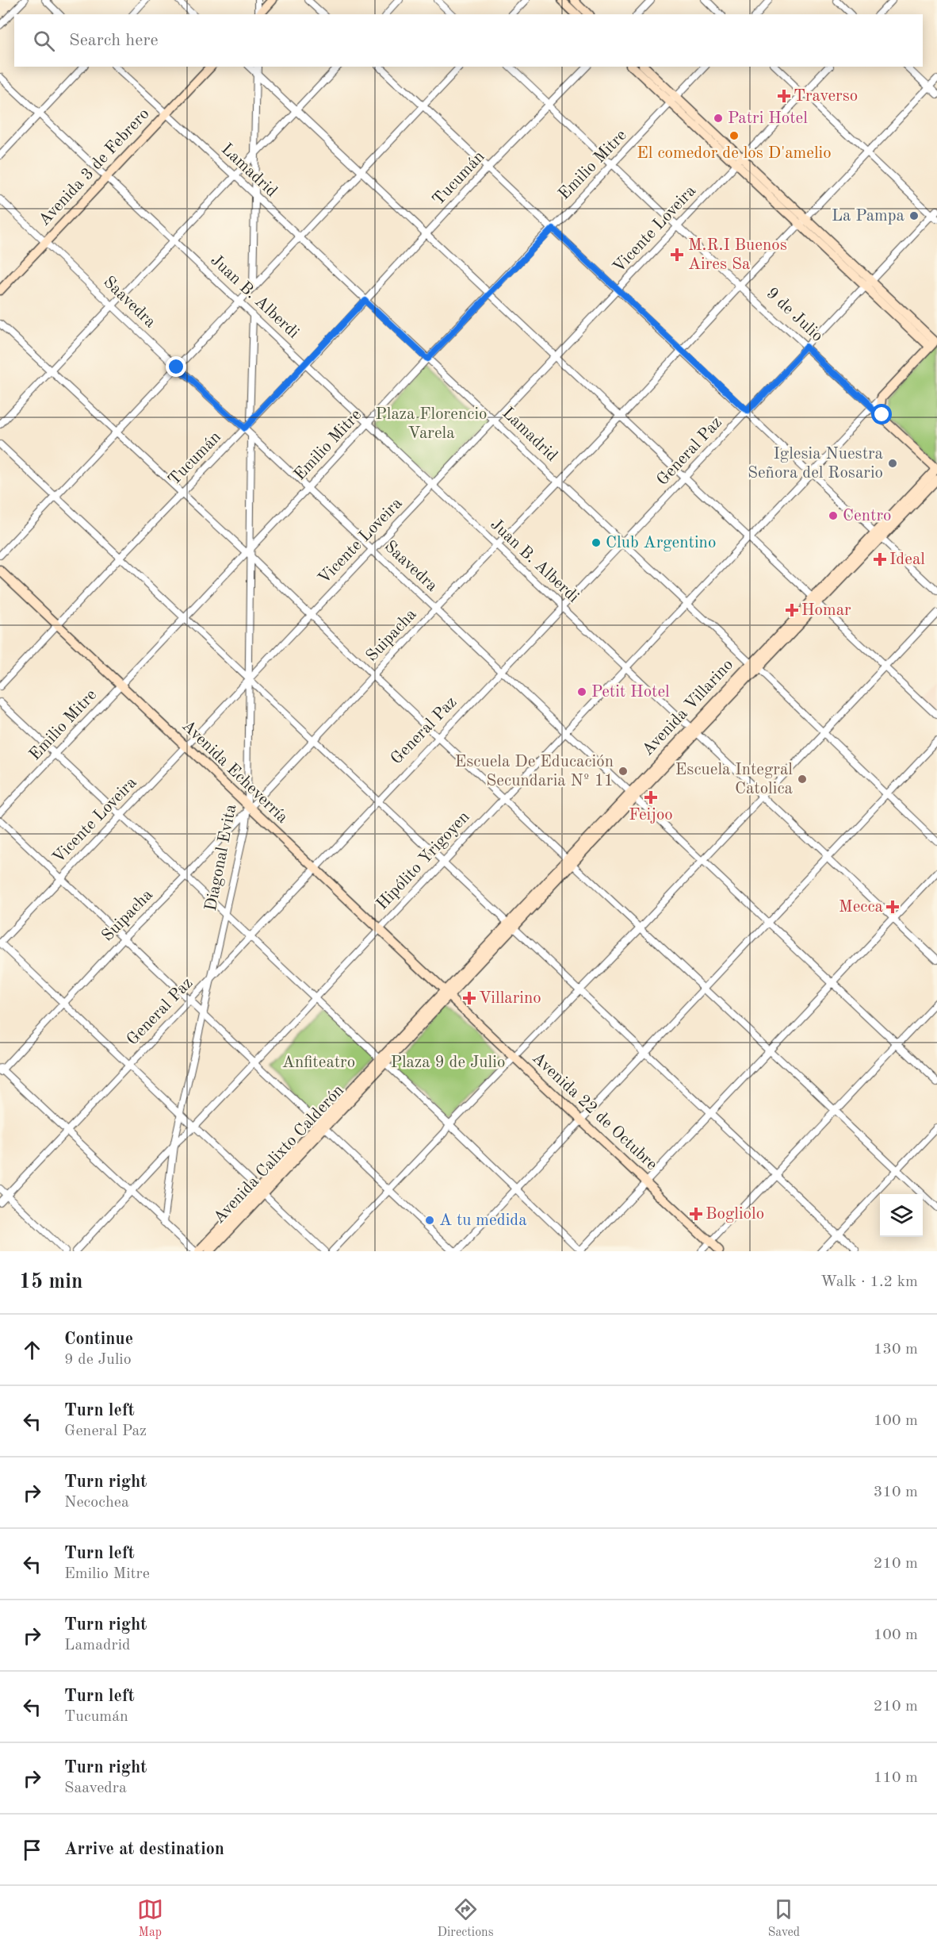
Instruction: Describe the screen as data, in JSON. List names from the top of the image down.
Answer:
{
  "streets": {
    "main road": [
      "Avenida 3 de Febrero",
      "9 de Julio",
      "Avenida Villarino",
      "Avenida Echeverría",
      "Hipólito Yrigoyen",
      "Avenida 22 de Octubre",
      "Avenida Calixto Calderón"
    ],
    "street": [
      "Emilio Mitre",
      "Lamadrid",
      "Tucumán",
      "Vicente Loveira",
      "Juan B. Alberdi",
      "Saavedra",
      "General Paz",
      "Suipacha",
      "Diagonal Evita"
    ]
  },
  "crossings": [
    ["Emilio Mitre", "Lamadrid"],
    ["Emilio Mitre", "Juan B. Alberdi"],
    ["Emilio Mitre", "Saavedra"],
    ["Emilio Mitre", "9 de Julio"],
    ["Emilio Mitre", "Avenida Echeverría"],
    ["Emilio Mitre", "Diagonal Evita"],
    ["Avenida 3 de Febrero", "Lamadrid"],
    ["Avenida 3 de Febrero", "Juan B. Alberdi"],
    ["Avenida 3 de Febrero", "Saavedra"],
    ["Lamadrid", "Tucumán"],
    ["Lamadrid", "Vicente Loveira"],
    ["Lamadrid", "General Paz"],
    ["Lamadrid", "Suipacha"],
    ["Lamadrid", "Avenida Villarino"],
    ["Lamadrid", "Hipólito Yrigoyen"],
    ["Tucumán", "Juan B. Alberdi"],
    ["Tucumán", "Saavedra"],
    ["Tucumán", "9 de Julio"],
    ["Tucumán", "Avenida Echeverría"],
    ["Vicente Loveira", "Juan B. Alberdi"],
    ["Vicente Loveira", "Saavedra"],
    ["Vicente Loveira", "9 de Julio"],
    ["Vicente Loveira", "Avenida Echeverría"],
    ["Vicente Loveira", "Diagonal Evita"],
    ["Juan B. Alberdi", "General Paz"],
    ["Juan B. Alberdi", "Suipacha"],
    ["Juan B. Alberdi", "Avenida Villarino"],
    ["Juan B. Alberdi", "Hipólito Yrigoyen"],
    ["Saavedra", "General Paz"],
    ["Saavedra", "Suipacha"],
    ["Saavedra", "Avenida Villarino"],
    ["Saavedra", "Diagonal Evita"],
    ["Saavedra", "Hipólito Yrigoyen"],
    ["9 de Julio", "General Paz"],
    ["9 de Julio", "Suipacha"],
    ["9 de Julio", "Avenida Villarino"],
    ["9 de Julio", "Hipólito Yrigoyen"],
    ["General Paz", "Avenida Echeverría"],
    ["General Paz", "Diagonal Evita"],
    ["Suipacha", "Avenida Echeverría"],
    ["Suipacha", "Diagonal Evita"],
    ["Avenida Villarino", "Avenida Echeverría"],
    ["Avenida Villarino", "Avenida 22 de Octubre"],
    ["Avenida Villarino", "Avenida Calixto Calderón"],
    ["Avenida Echeverría", "Diagonal Evita"],
    ["Avenida Echeverría", "Hipólito Yrigoyen"],
    ["Avenida Echeverría", "Avenida 22 de Octubre"],
    ["Avenida Echeverría", "Avenida Calixto Calderón"],
    ["Diagonal Evita", "Hipólito Yrigoyen"],
    ["Avenida 22 de Octubre", "Avenida Calixto Calderón"]
  ],
  "parks": ["Plaza Florencio Varela", "Anfiteatro", "Plaza 9 de Julio"],
  "places": {
    "health": [
      "Traverso",
      "M.R.I Buenos Aires Sa",
      "Ideal",
      "Homar",
      "Feijoo",
      "Mecca",
      "Villarino",
      "Bogliolo"
    ],
    "other": [
      "Patri Hotel",
      "El comedor de los D'amelio",
      "La Pampa",
      "Iglesia Nuestra Señora del Rosario",
      "Centro",
      "Club Argentino",
      "Petit Hotel",
      "Escuela De Educación Secundaria Nº 11",
      "Escuela Integral Catolica",
      "A tu medida"
    ]
  },
  "page": {
    "search": "Search here",
    "heading": ["15 min", "Walk · 1.2 km"],
    "list": [
      ["Continue", "9 de Julio", "130 m"],
      ["Turn left", "General Paz", "100 m"],
      ["Turn right", "Necochea", "310 m"],
      ["Turn left", "Emilio Mitre", "210 m"],
      ["Turn right", "Lamadrid", "100 m"],
      ["Turn left", "Tucumán", "210 m"],
      ["Turn right", "Saavedra", "110 m"],
      "Arrive at destination"
    ],
    "nav": ["Map", "Directions", "Saved"]
  }
}
